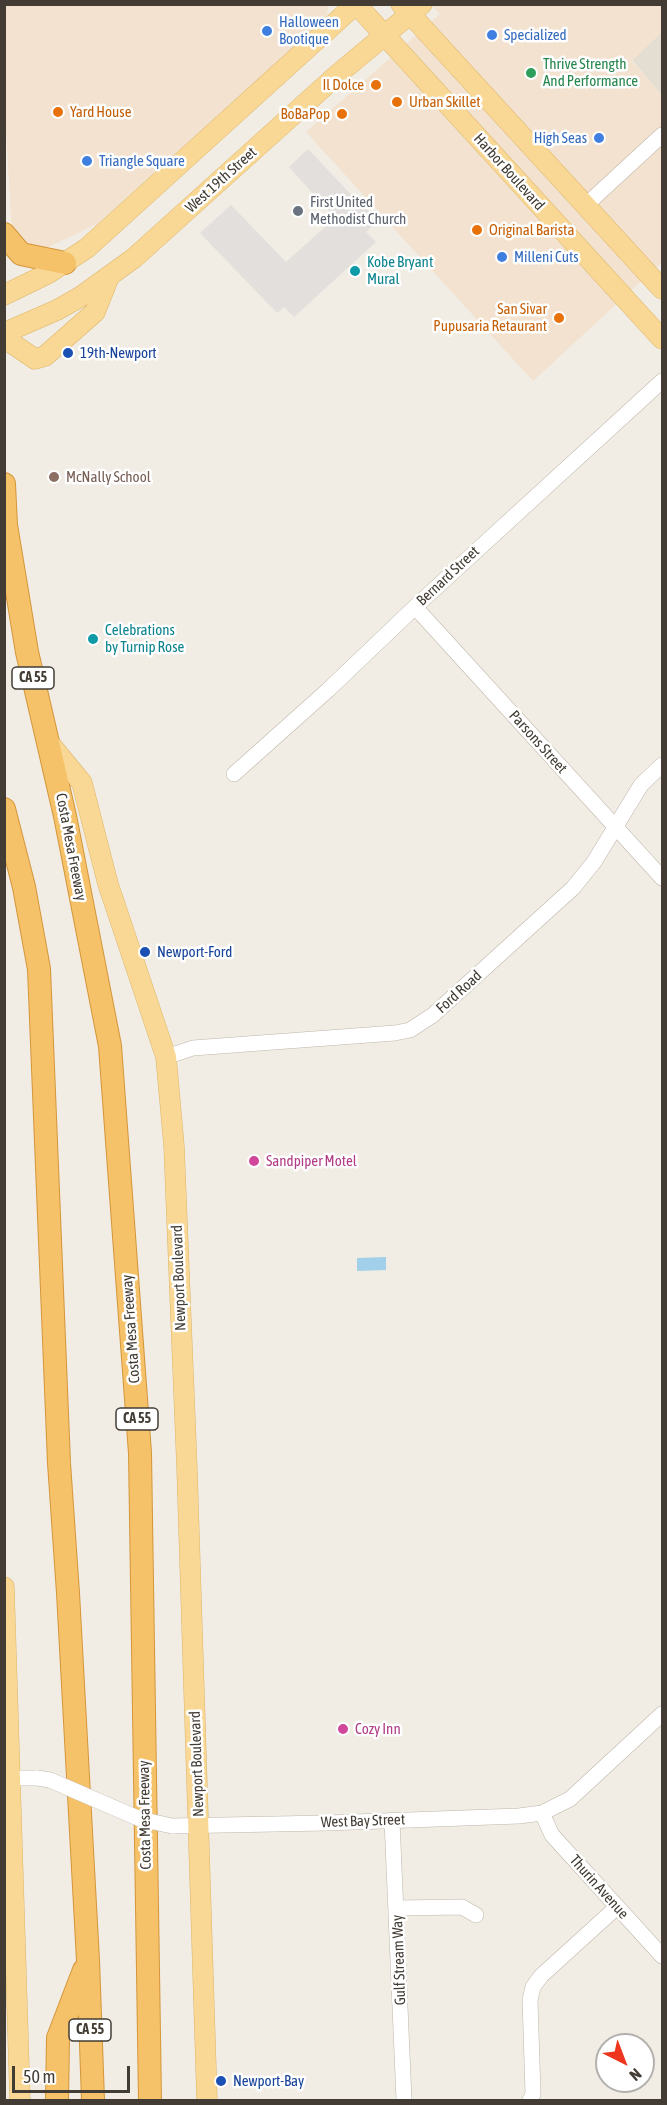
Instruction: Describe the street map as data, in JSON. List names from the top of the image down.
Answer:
{
  "streets": {
    "highway": ["CA 55", "Costa Mesa Freeway", "Newport Boulevard"],
    "main road": ["Harbor Boulevard", "West 19th Street"],
    "street": [
      "Bernard Street",
      "Parsons Street",
      "Ford Road",
      "West Bay Street",
      "Thurin Avenue",
      "Gulf Stream Way"
    ]
  },
  "crossings": [
    ["Harbor Boulevard", "West 19th Street"],
    ["Bernard Street", "Parsons Street"],
    ["Parsons Street", "Ford Road"],
    ["Costa Mesa Freeway", "Newport Boulevard"],
    ["Ford Road", "Newport Boulevard"],
    ["Newport Boulevard", "West Bay Street"],
    ["West Bay Street", "Thurin Avenue"],
    ["West Bay Street", "Gulf Stream Way"]
  ],
  "places": [
    "Halloween Bootique",
    "Specialized",
    "Thrive Strength And Performance",
    "Il Dolce",
    "Urban Skillet",
    "Yard House",
    "BoBaPop",
    "High Seas",
    "Triangle Square",
    "First United Methodist Church",
    "Original Barista",
    "Milleni Cuts",
    "Kobe Bryant Mural",
    "San Sivar Pupusaria Retaurant",
    "19th-Newport",
    "McNally School",
    "Celebrations by Turnip Rose",
    "Newport-Ford",
    "Sandpiper Motel",
    "Cozy Inn",
    "Newport-Bay"
  ],
  "scale_bar": "50 m",
  "north": "bottom right"
}
